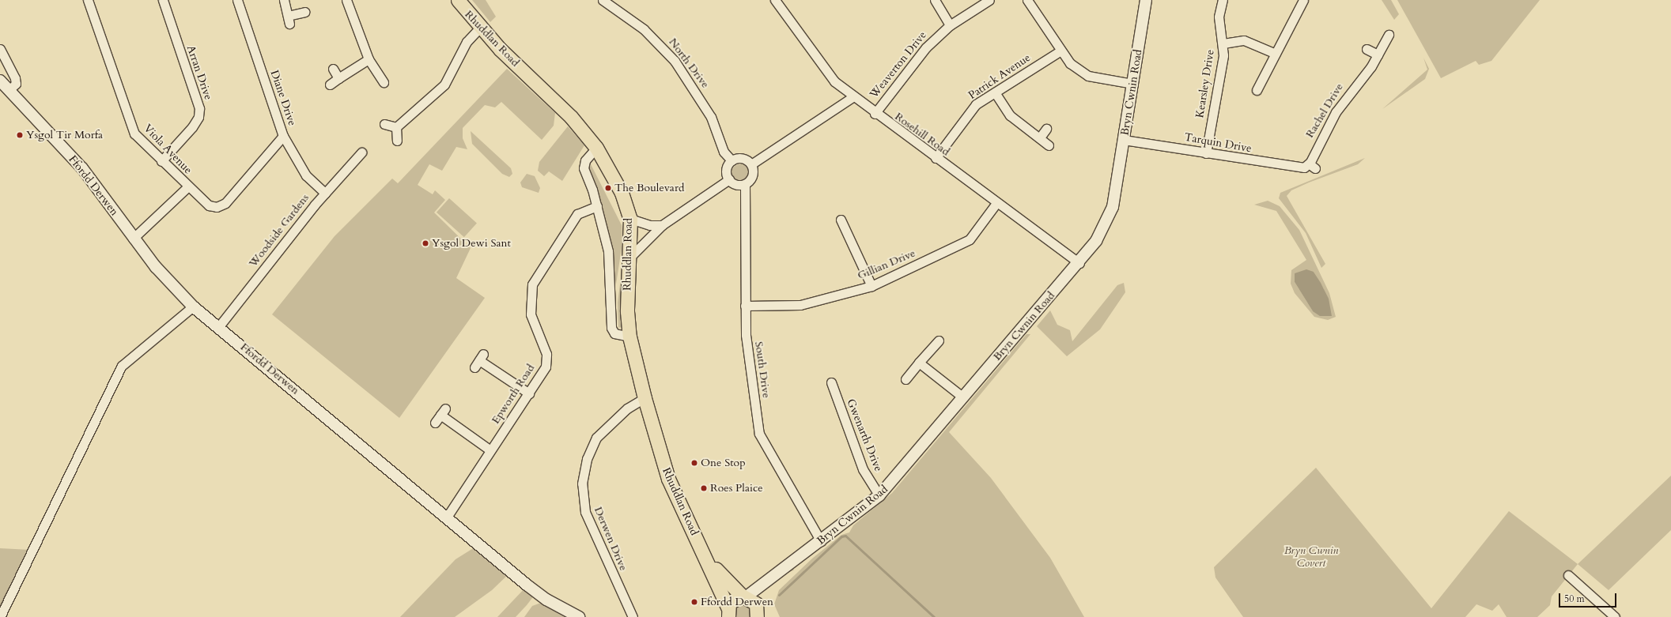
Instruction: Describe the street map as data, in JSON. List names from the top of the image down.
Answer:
{
  "streets": {
    "main road": ["Rhuddlan Road"],
    "street": [
      "North Drive",
      "Weaverton Drive",
      "Arran Drive",
      "Patrick Avenue",
      "Kearsley Drive",
      "Bryn Cwnin Road",
      "Diane Drive",
      "Rachel Drive",
      "Rosehill Road",
      "Tarquin Drive",
      "Viola Avenue",
      "Ffordd Derwen",
      "Woodside Gardens",
      "Gillian Drive",
      "South Drive",
      "Epworth Road",
      "Gwenarth Drive",
      "Derwen Drive"
    ]
  },
  "crossings": [
    ["Rhuddlan Road", "Derwen Drive"],
    ["North Drive", "South Drive"],
    ["Weaverton Drive", "Rosehill Road"],
    ["Arran Drive", "Viola Avenue"],
    ["Patrick Avenue", "Rosehill Road"],
    ["Kearsley Drive", "Tarquin Drive"],
    ["Bryn Cwnin Road", "Rosehill Road"],
    ["Bryn Cwnin Road", "Tarquin Drive"],
    ["Bryn Cwnin Road", "South Drive"],
    ["Bryn Cwnin Road", "Gwenarth Drive"],
    ["Diane Drive", "Viola Avenue"],
    ["Diane Drive", "Woodside Gardens"],
    ["Rachel Drive", "Tarquin Drive"],
    ["Rosehill Road", "Gillian Drive"],
    ["Ffordd Derwen", "Woodside Gardens"],
    ["Ffordd Derwen", "Epworth Road"],
    ["Gillian Drive", "South Drive"]
  ],
  "parks": ["Bryn Cwnin Covert"],
  "places": [
    "Ysgol Tir Morfa",
    "The Boulevard",
    "Ysgol Dewi Sant",
    "One Stop",
    "Roes Plaice",
    "Ffordd Derwen"
  ],
  "scale_bar": "50 m"
}
